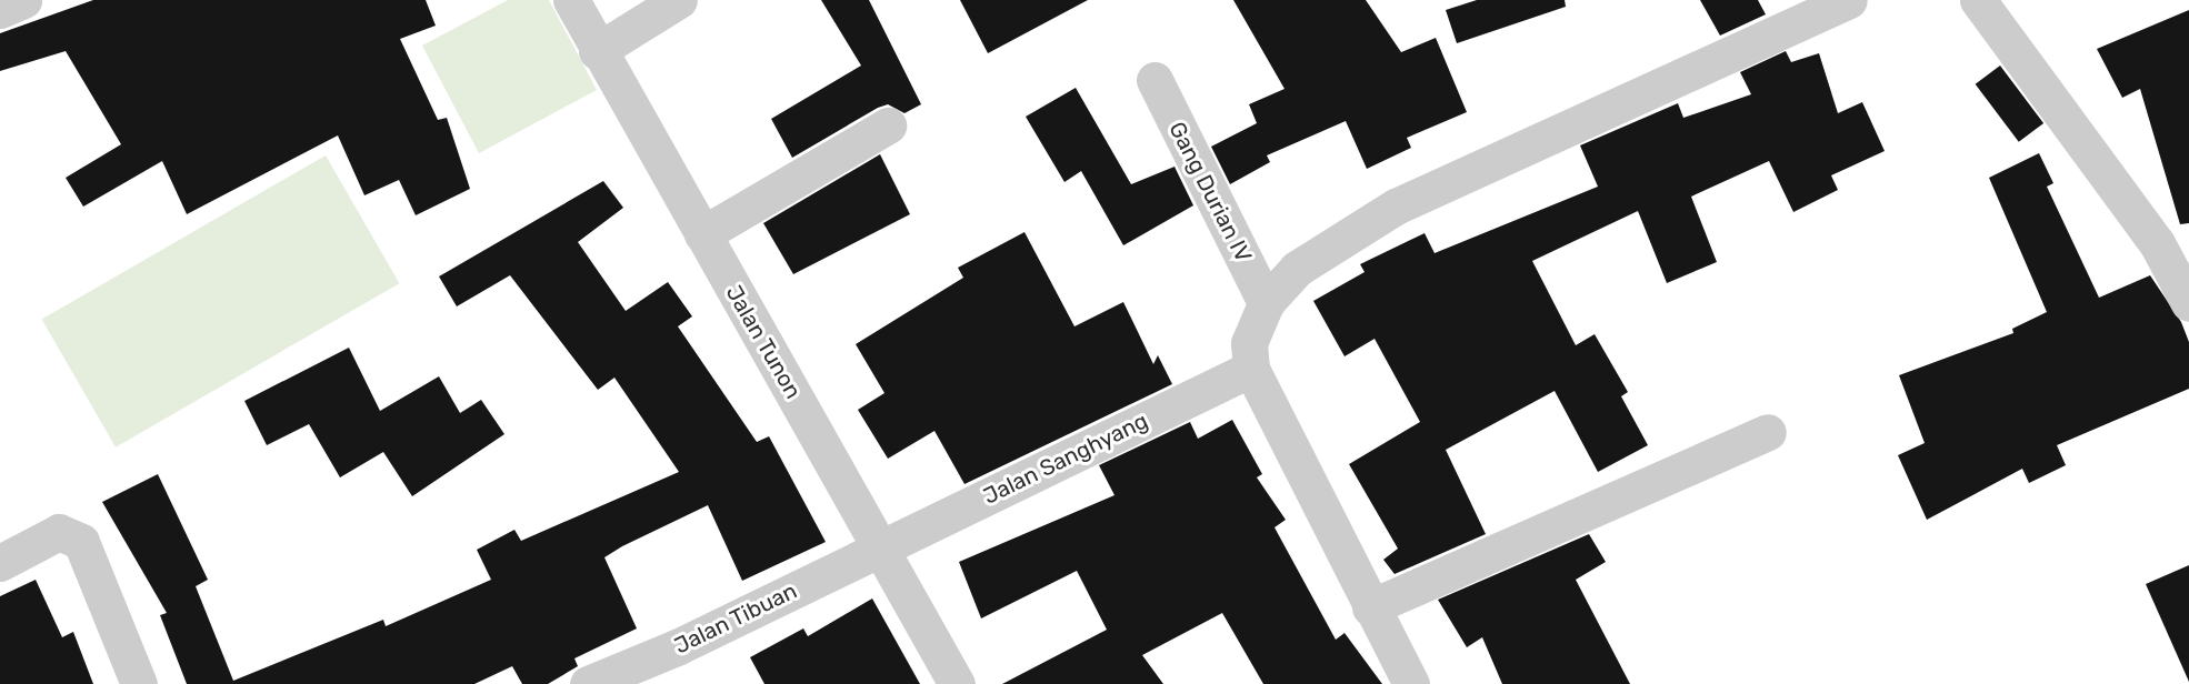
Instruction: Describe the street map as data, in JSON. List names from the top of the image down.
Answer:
{
  "streets": {
    "street": [
      "Gang Durian IV",
      "Jalan Tunon",
      "Jalan Sanghyang",
      "Jalan Tibuan"
    ]
  },
  "crossings": [
    ["Jalan Tunon", "Jalan Sanghyang"],
    ["Jalan Tunon", "Jalan Tibuan"],
    ["Jalan Sanghyang", "Jalan Tibuan"]
  ]
}
